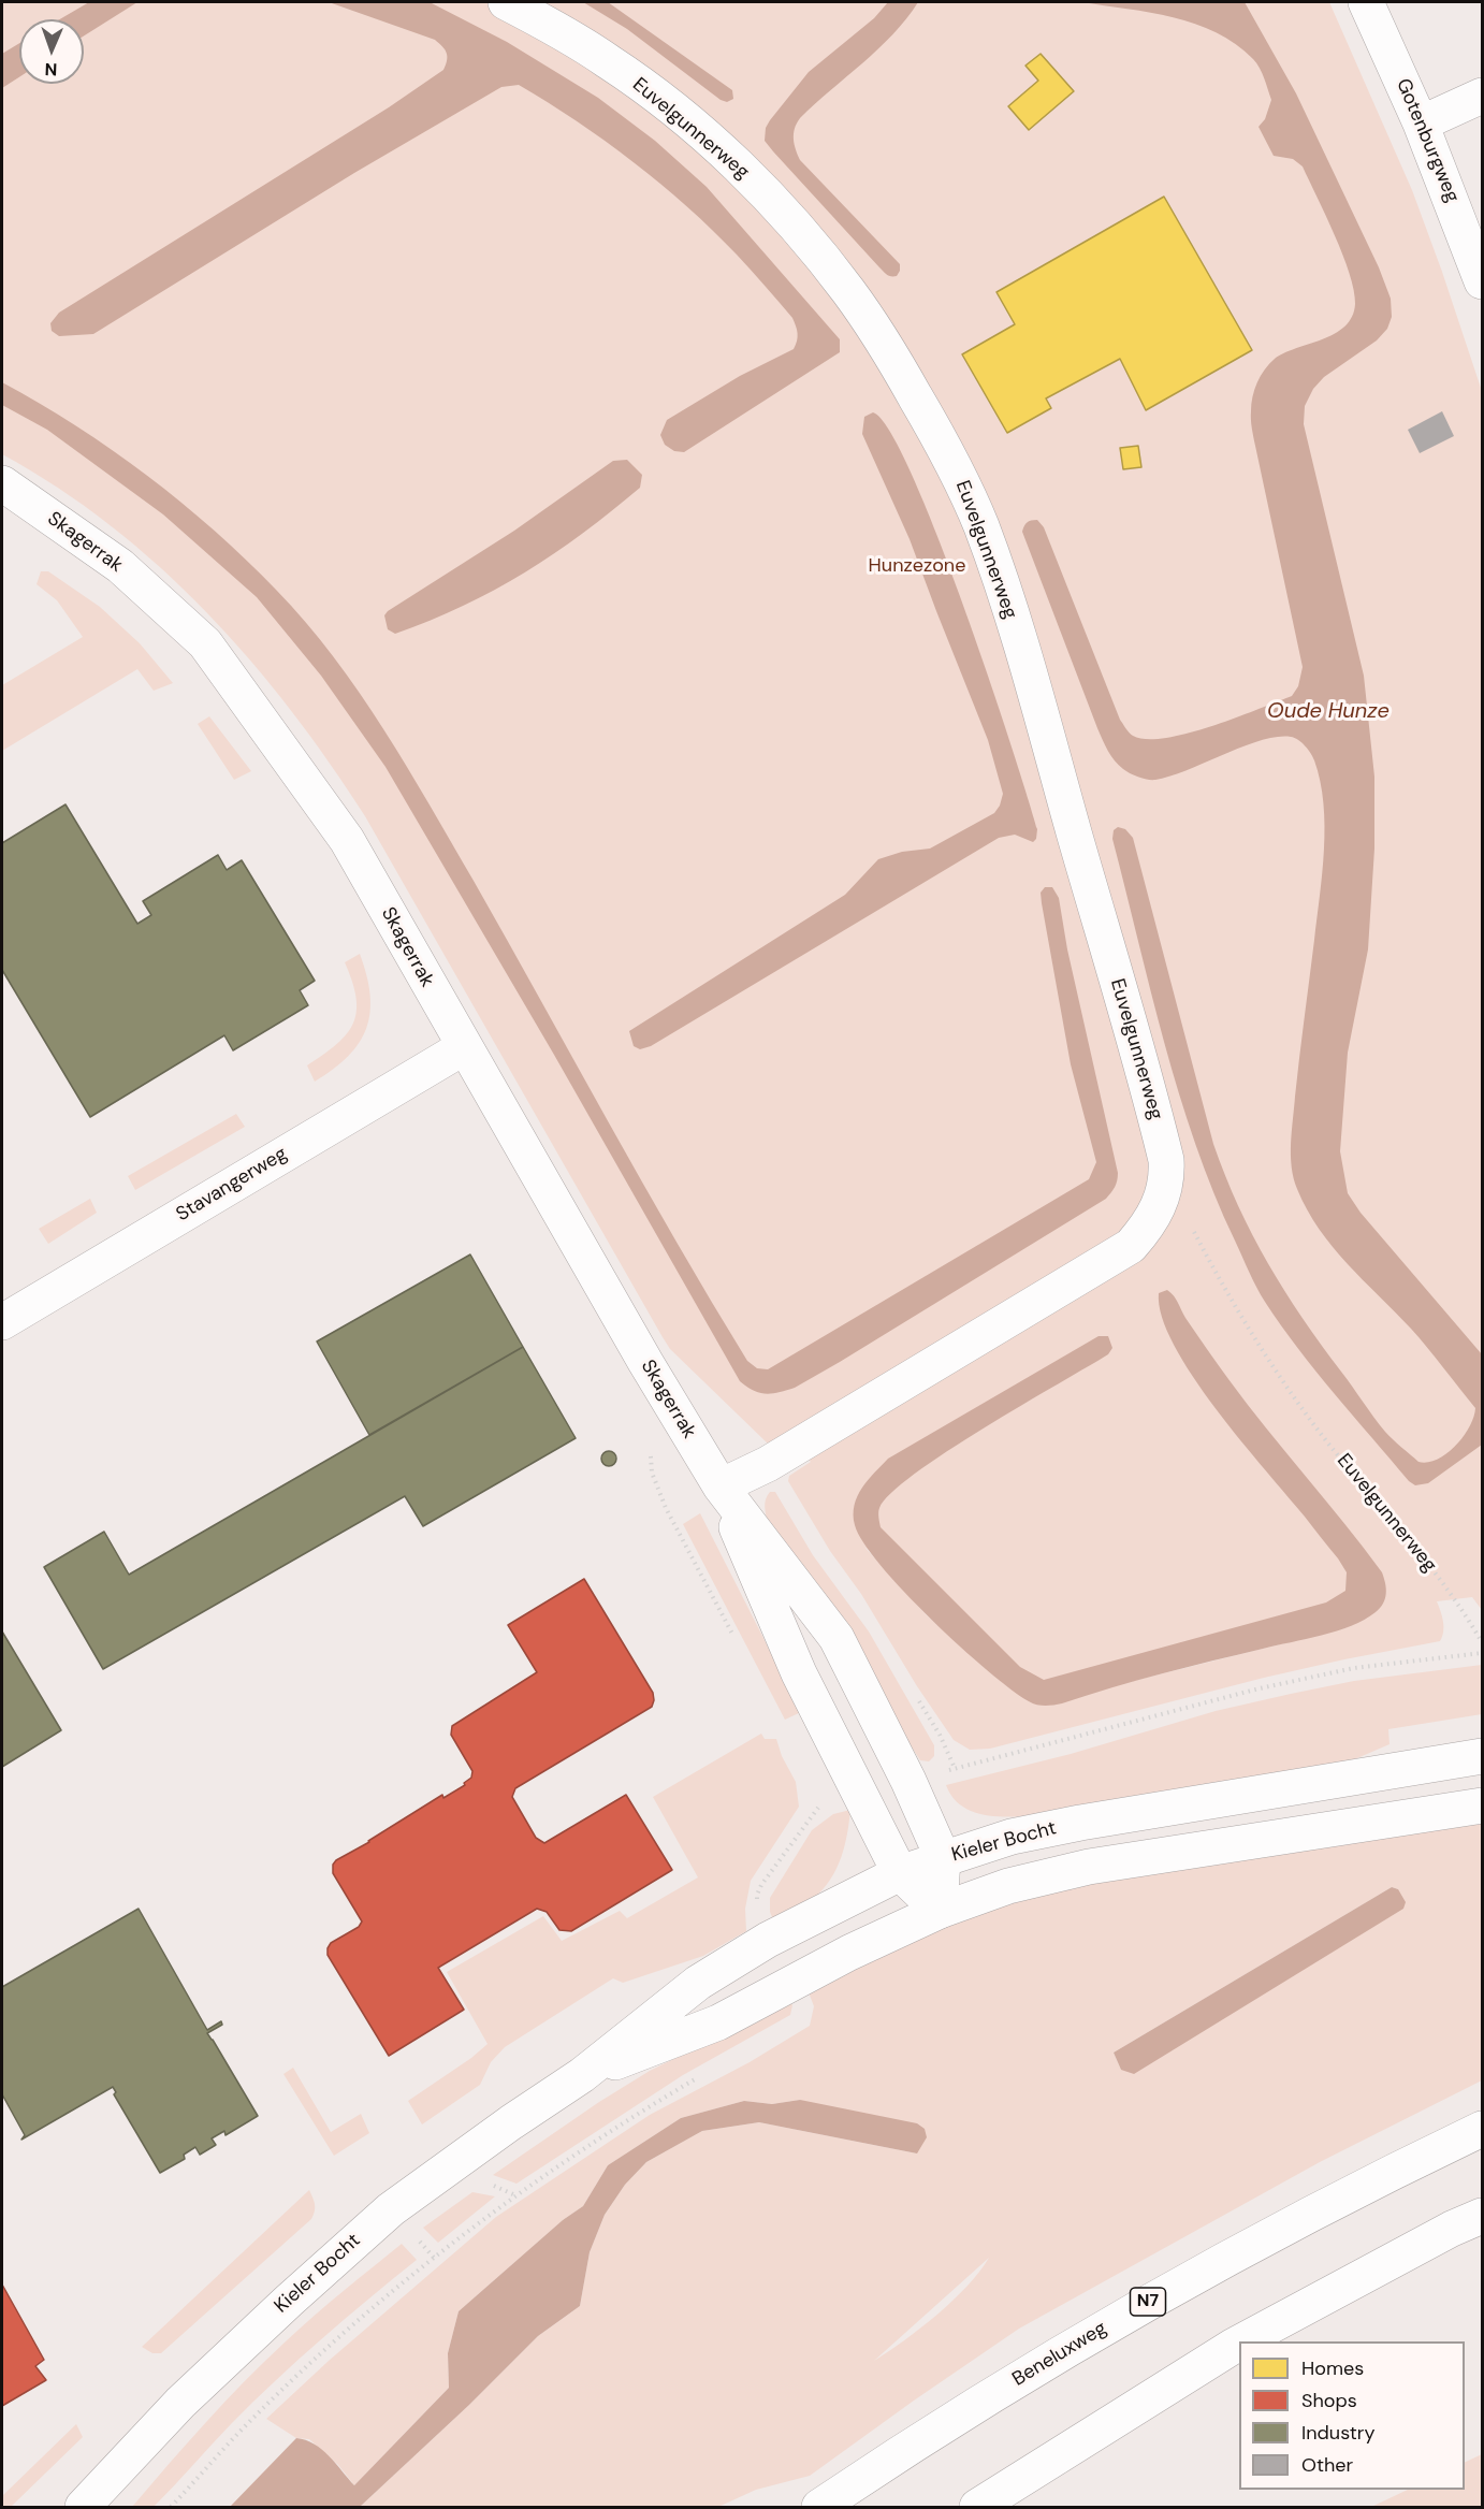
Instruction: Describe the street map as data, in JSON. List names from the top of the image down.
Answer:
{
  "streets": {
    "main road": [
      "Euvelgunnerweg",
      "Gotenburgweg",
      "Skagerrak",
      "Stavangerweg",
      "Kieler Bocht",
      "N7",
      "Beneluxweg"
    ]
  },
  "crossings": [
    ["Euvelgunnerweg", "Skagerrak"],
    ["Skagerrak", "Stavangerweg"],
    ["Skagerrak", "Kieler Bocht"]
  ],
  "water": ["Oude Hunze"],
  "parks": ["Hunzezone"],
  "legend": [
    "Homes",
    "Shops",
    "Industry",
    "Other"
  ],
  "north": "bottom"
}
